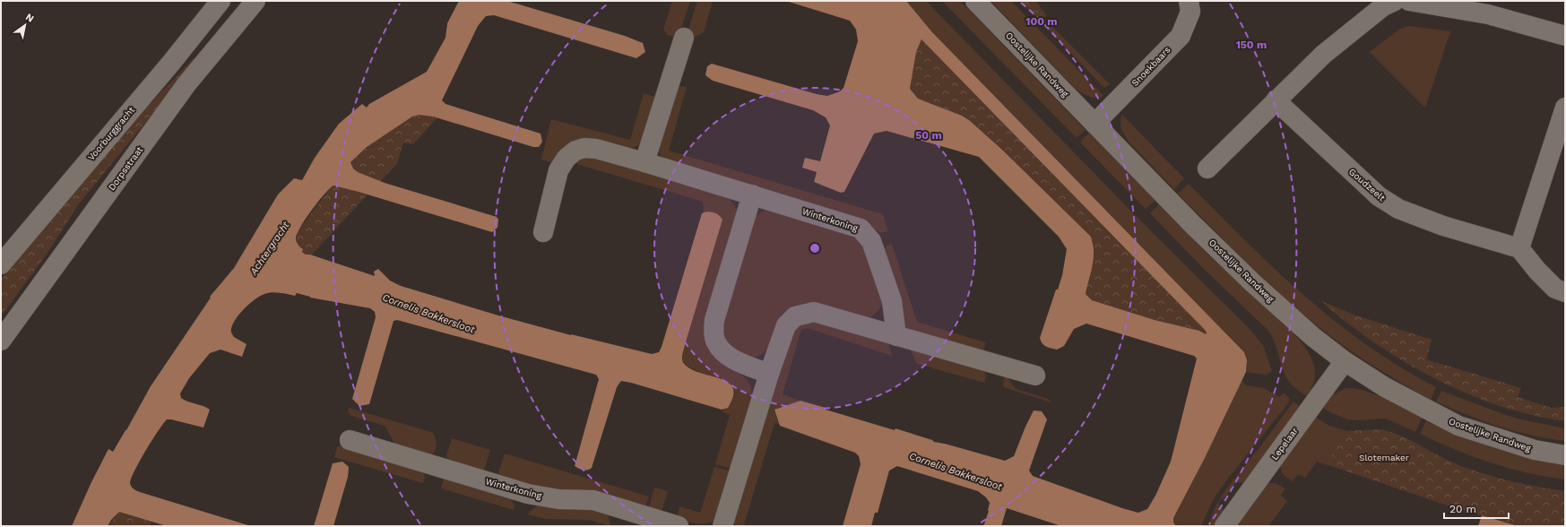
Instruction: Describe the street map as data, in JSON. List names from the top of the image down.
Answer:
{
  "streets": {
    "street": [
      "Oostelijke Randweg",
      "Snoekbaars",
      "Voorburggracht",
      "Dorpsstraat",
      "Goudzeelt",
      "Winterkoning",
      "Lepelaar"
    ]
  },
  "crossings": [
    ["Oostelijke Randweg", "Snoekbaars"],
    ["Oostelijke Randweg", "Lepelaar"]
  ],
  "water": ["Achtergracht", "Cornelis Bakkersloot"],
  "parks": ["Slotemaker"],
  "scale_bar": "20 m",
  "north": "top right",
  "rings": ["100 m", "150 m", "50 m"]
}
